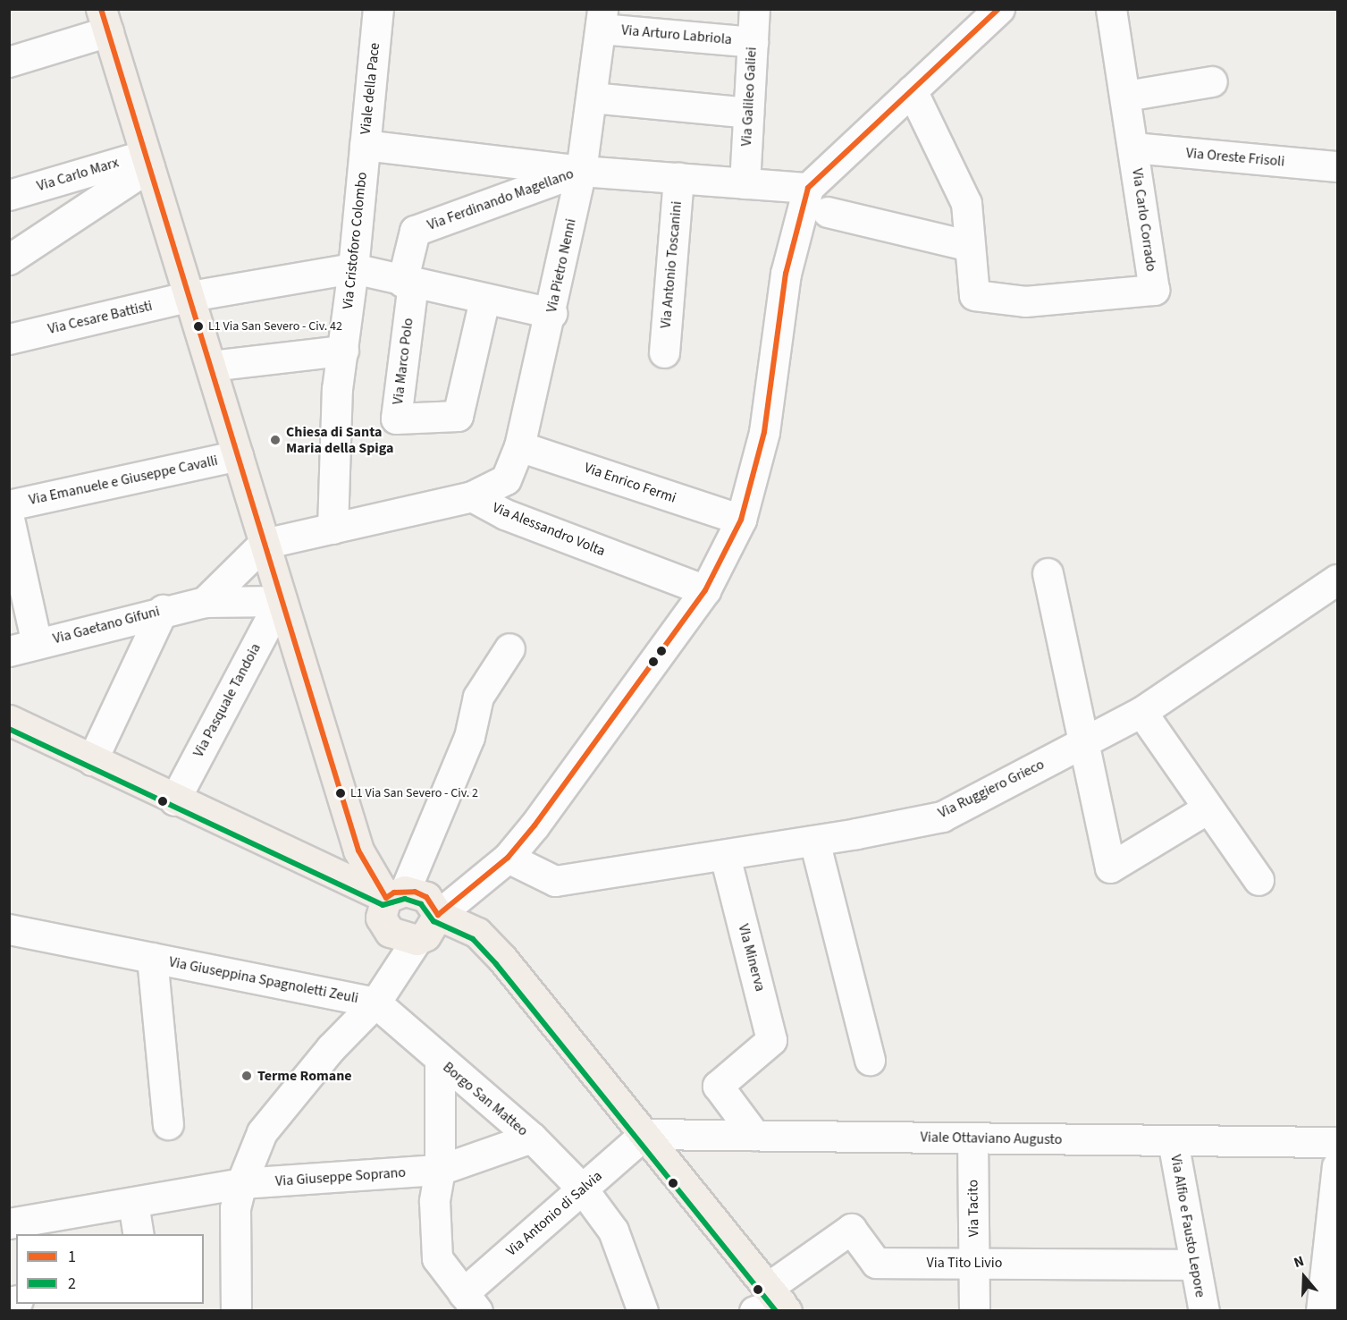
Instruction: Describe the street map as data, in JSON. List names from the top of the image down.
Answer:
{
  "streets": {
    "street": [
      "Via Arturo Labriola",
      "Viale della Pace",
      "Via Galileo Galiei",
      "Via Oreste Frisoli",
      "Via Carlo Marx",
      "Via Ferdinando Magellano",
      "Via Carlo Corrado",
      "Via Cristoforo Colombo",
      "Via Antonio Toscanini",
      "Via Pietro Nenni",
      "Via Cesare Battisti",
      "Via Marco Polo",
      "Via Emanuele e Giuseppe Cavalli",
      "Via Enrico Fermi",
      "Via Alessandro Volta",
      "Via Gaetano Gifuni",
      "Via Pasquale Tandoia",
      "Via Ruggiero Grieco",
      "VIa Minerva",
      "Via Giuseppina Spagnoletti Zeuli",
      "Borgo San Matteo",
      "Viale Ottaviano Augusto",
      "Via Giuseppe Soprano",
      "Via Tacito",
      "Via Antonio di Salvia",
      "Via Alfio e Fausto Lepore",
      "Via Tito Livio"
    ]
  },
  "crossings": [
    ["Via Arturo Labriola", "Via Galileo Galiei"],
    ["Via Arturo Labriola", "Via Pietro Nenni"],
    ["Viale della Pace", "Via Ferdinando Magellano"],
    ["Viale della Pace", "Via Cristoforo Colombo"],
    ["Via Oreste Frisoli", "Via Carlo Corrado"],
    ["Via Ferdinando Magellano", "Via Cristoforo Colombo"],
    ["Via Ferdinando Magellano", "Via Pietro Nenni"],
    ["Via Ferdinando Magellano", "Via Marco Polo"],
    ["Via Pietro Nenni", "Via Enrico Fermi"],
    ["Via Pietro Nenni", "Via Alessandro Volta"],
    ["Via Gaetano Gifuni", "Via Pasquale Tandoia"],
    ["Via Ruggiero Grieco", "VIa Minerva"],
    ["VIa Minerva", "Viale Ottaviano Augusto"],
    ["Via Giuseppina Spagnoletti Zeuli", "Borgo San Matteo"],
    ["Borgo San Matteo", "Via Giuseppe Soprano"],
    ["Viale Ottaviano Augusto", "Via Tacito"],
    ["Viale Ottaviano Augusto", "Via Antonio di Salvia"],
    ["Viale Ottaviano Augusto", "Via Alfio e Fausto Lepore"],
    ["Via Tacito", "Via Tito Livio"],
    ["Via Alfio e Fausto Lepore", "Via Tito Livio"]
  ],
  "places": [
    "L1 Via San Severo - Civ. 42",
    "Chiesa di Santa Maria della Spiga",
    "L1 Via San Severo - Civ. 2",
    "Terme Romane"
  ],
  "lines": ["transit line 1", "transit line 2"],
  "legend": ["1", "2"],
  "north": "top"
}
